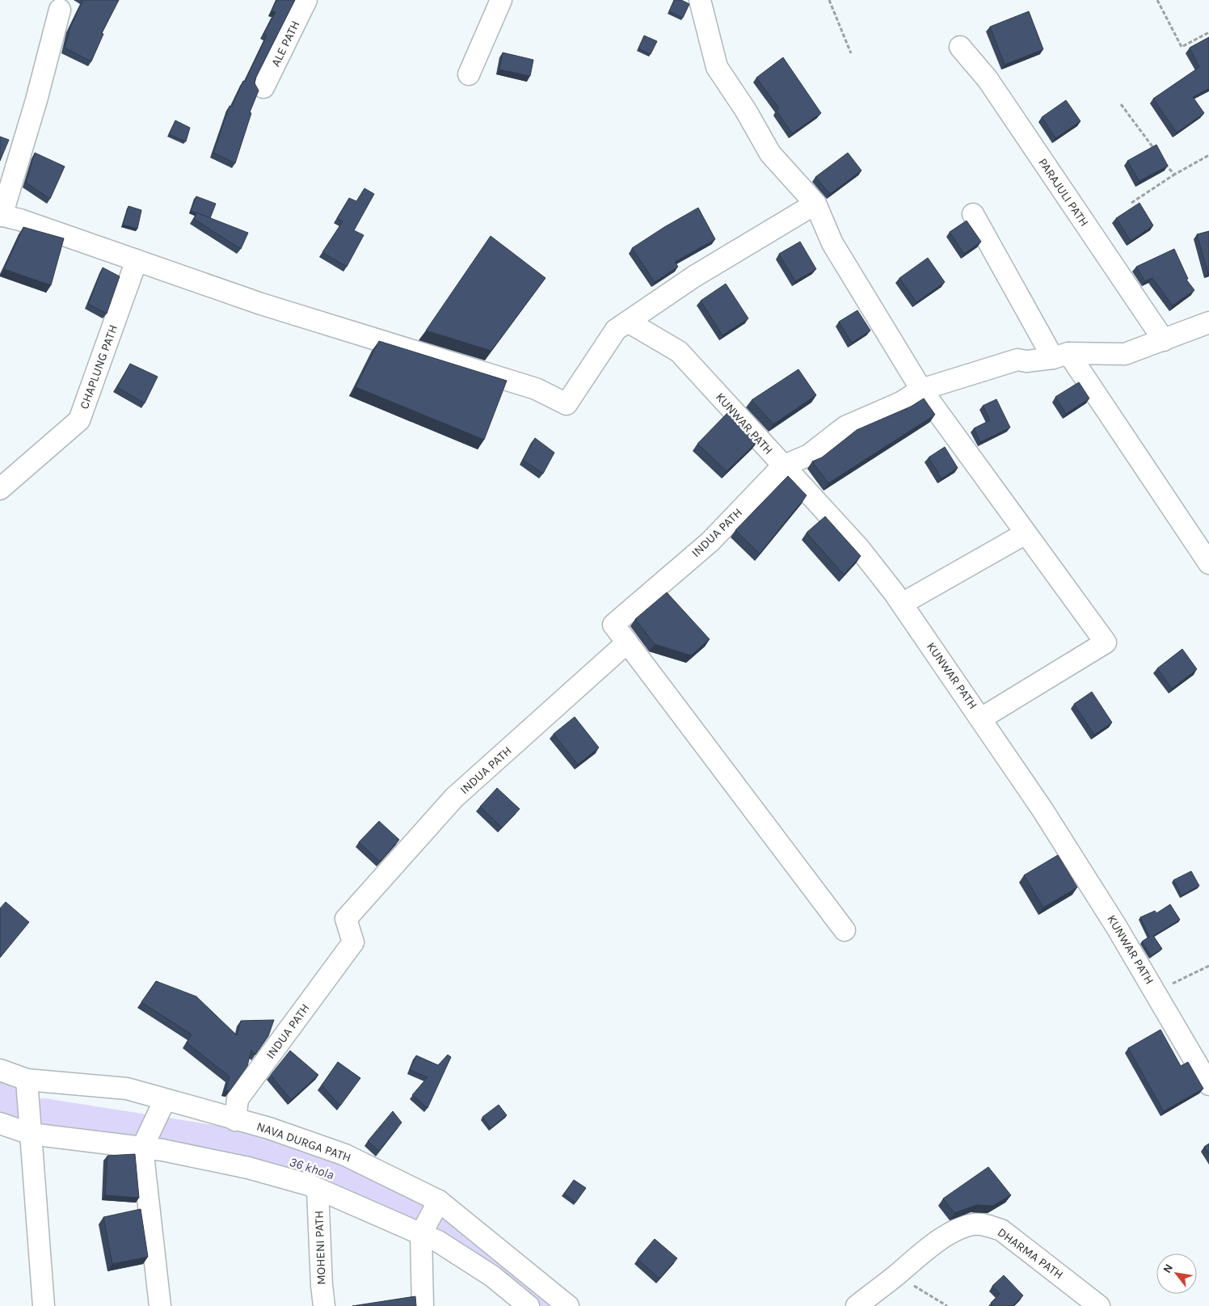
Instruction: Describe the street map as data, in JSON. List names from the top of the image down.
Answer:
{
  "streets": {
    "street": [
      "ALE PATH",
      "PARAJULI PATH",
      "CHAPLUNG PATH",
      "KUNWAR PATH",
      "INDUA PATH",
      "NAVA DURGA PATH",
      "MOHENI PATH",
      "DHARMA PATH"
    ]
  },
  "crossings": [
    ["KUNWAR PATH", "INDUA PATH"],
    ["INDUA PATH", "NAVA DURGA PATH"]
  ],
  "water": ["36 khola"],
  "north": "top left"
}
